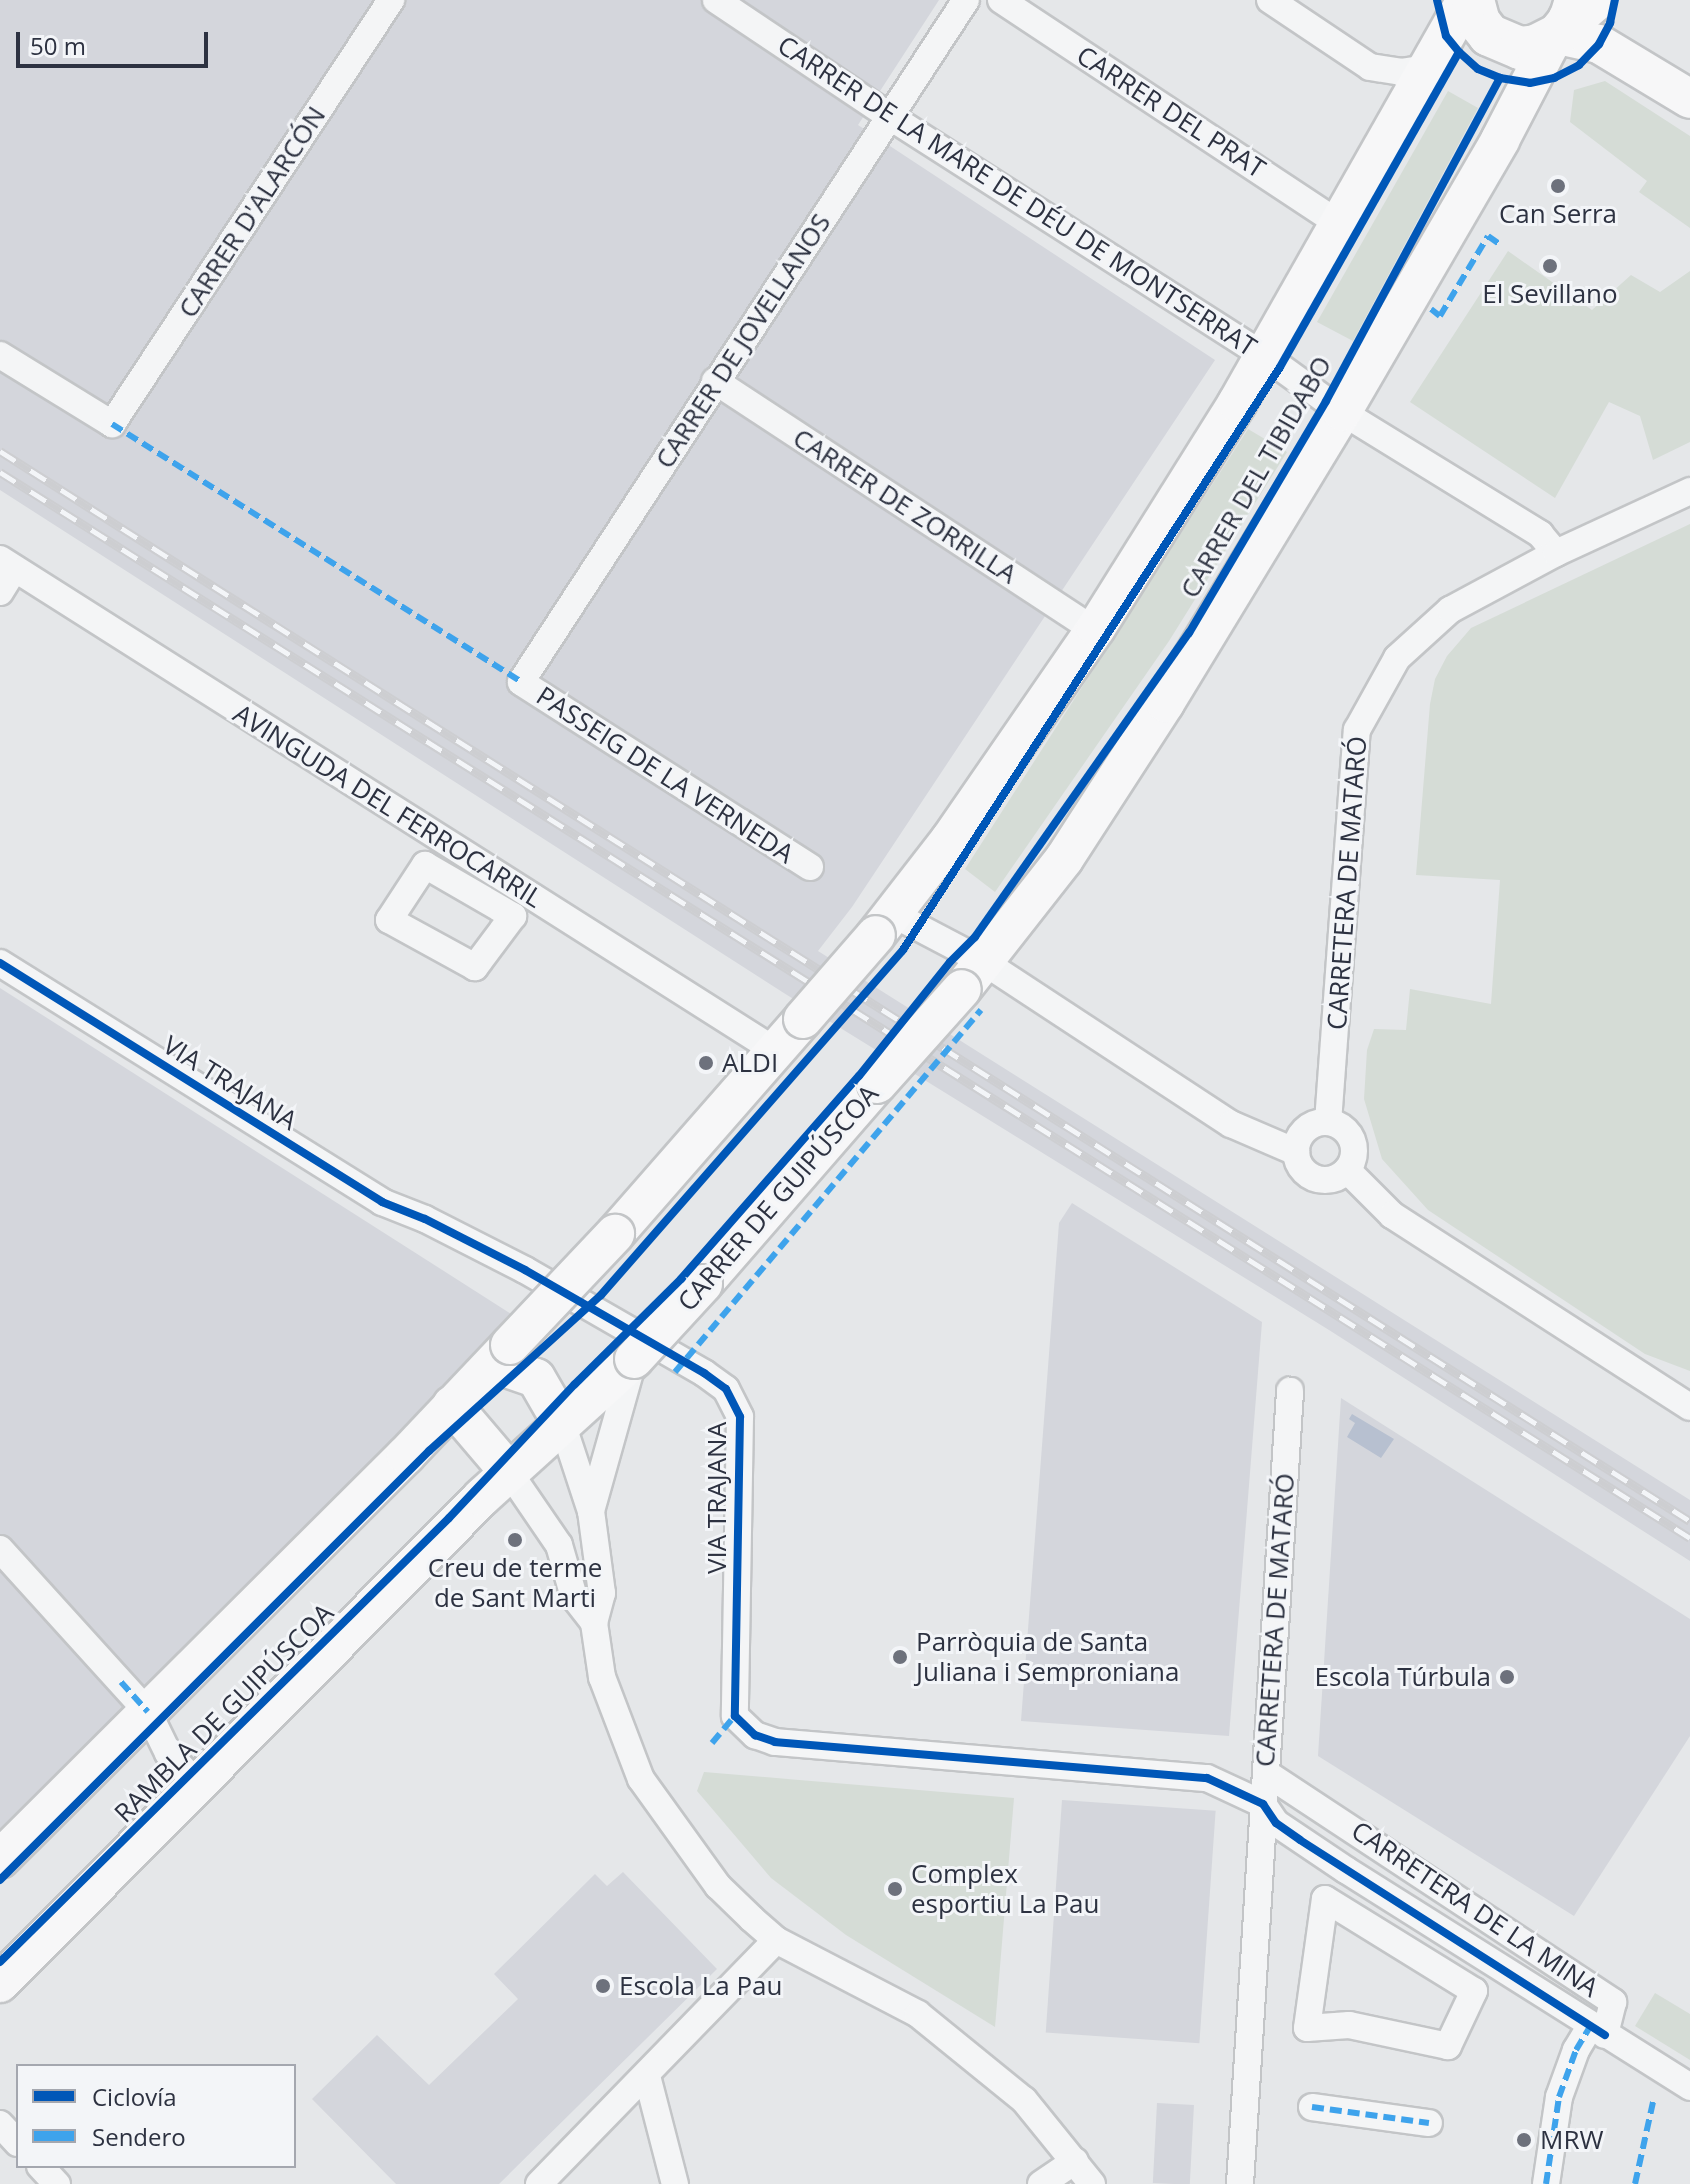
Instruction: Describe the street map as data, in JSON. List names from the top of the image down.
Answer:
{
  "streets": {
    "main road": ["CARRER DEL TIBIDABO", "CARRER DE GUIPÚSCOA", "RAMBLA DE GUIPÚSCOA"],
    "street": [
      "CARRER DEL PRAT",
      "CARRER DE LA MARE DE DÉU DE MONTSERRAT",
      "CARRER D'ALARCÓN",
      "CARRER DE JOVELLANOS",
      "CARRER DE ZORRILLA",
      "PASSEIG DE LA VERNEDA",
      "AVINGUDA DEL FERROCARRIL",
      "CARRETERA DE MATARÓ",
      "VIA TRAJANA",
      "CARRETERA DE LA MINA"
    ]
  },
  "crossings": [
    ["CARRER DEL PRAT", "CARRER DEL TIBIDABO"],
    ["CARRER DE LA MARE DE DÉU DE MONTSERRAT", "CARRER DE JOVELLANOS"],
    ["CARRER DE LA MARE DE DÉU DE MONTSERRAT", "CARRER DEL TIBIDABO"],
    ["CARRER DE LA MARE DE DÉU DE MONTSERRAT", "CARRETERA DE MATARÓ"],
    ["CARRER DE JOVELLANOS", "CARRER DE ZORRILLA"],
    ["CARRER DE JOVELLANOS", "PASSEIG DE LA VERNEDA"],
    ["CARRER DEL TIBIDABO", "CARRER DE ZORRILLA"],
    ["CARRER DEL TIBIDABO", "CARRER DE GUIPÚSCOA"],
    ["CARRETERA DE MATARÓ", "VIA TRAJANA"],
    ["CARRETERA DE MATARÓ", "CARRETERA DE LA MINA"],
    ["CARRER DE GUIPÚSCOA", "RAMBLA DE GUIPÚSCOA"]
  ],
  "places": [
    "Can Serra",
    "El Sevillano",
    "ALDI",
    "Creu de terme de Sant Marti",
    "Parròquia de Santa Juliana i Semproniana",
    "Escola Túrbula",
    "Complex esportiu La Pau",
    "Escola La Pau",
    "MRW"
  ],
  "legend": ["Ciclovía", "Sendero"],
  "scale_bar": "50 m"
}
